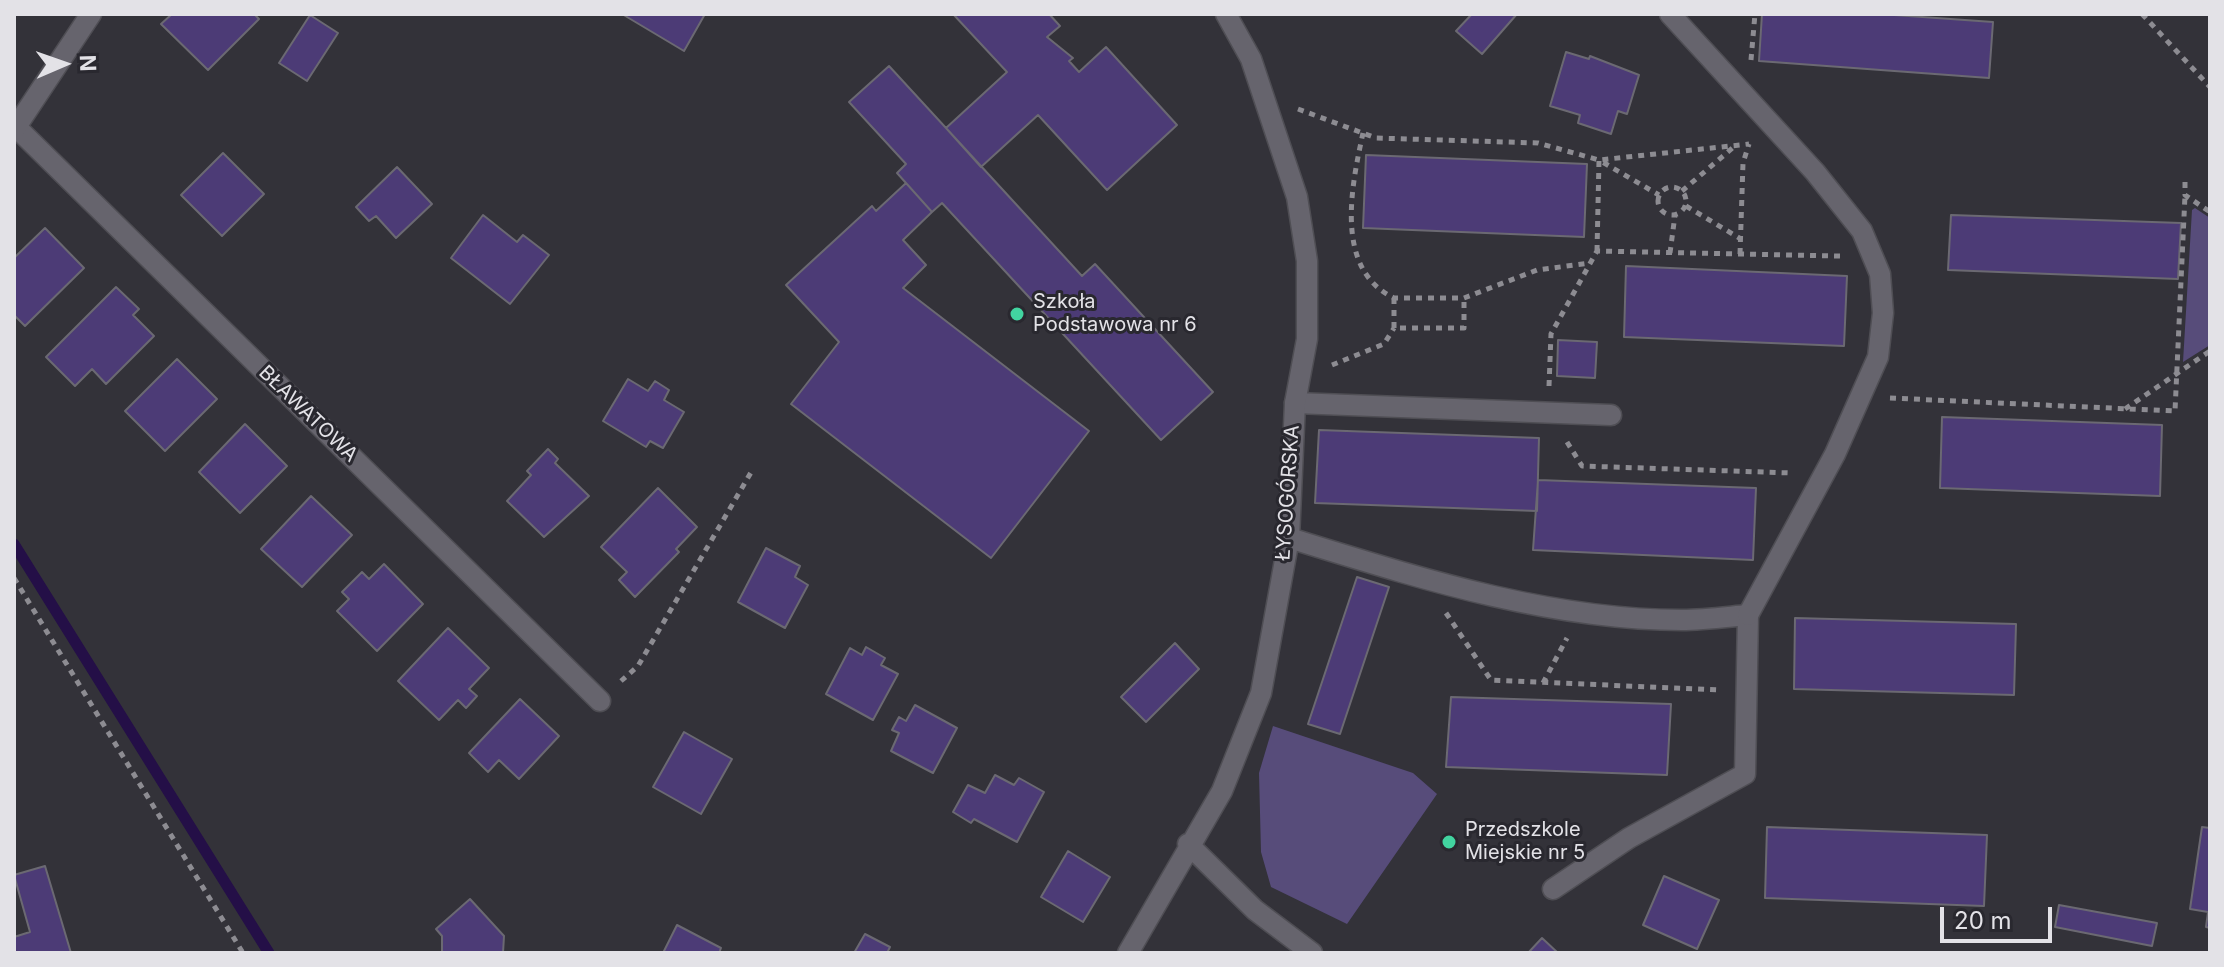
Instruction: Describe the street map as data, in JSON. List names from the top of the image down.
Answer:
{
  "streets": {
    "street": ["BŁAWATOWA", "ŁYSOGÓRSKA"]
  },
  "places": ["Szkoła Podstawowa nr 6", "Przedszkole Miejskie nr 5"],
  "scale_bar": "20 m",
  "north": "right"
}
